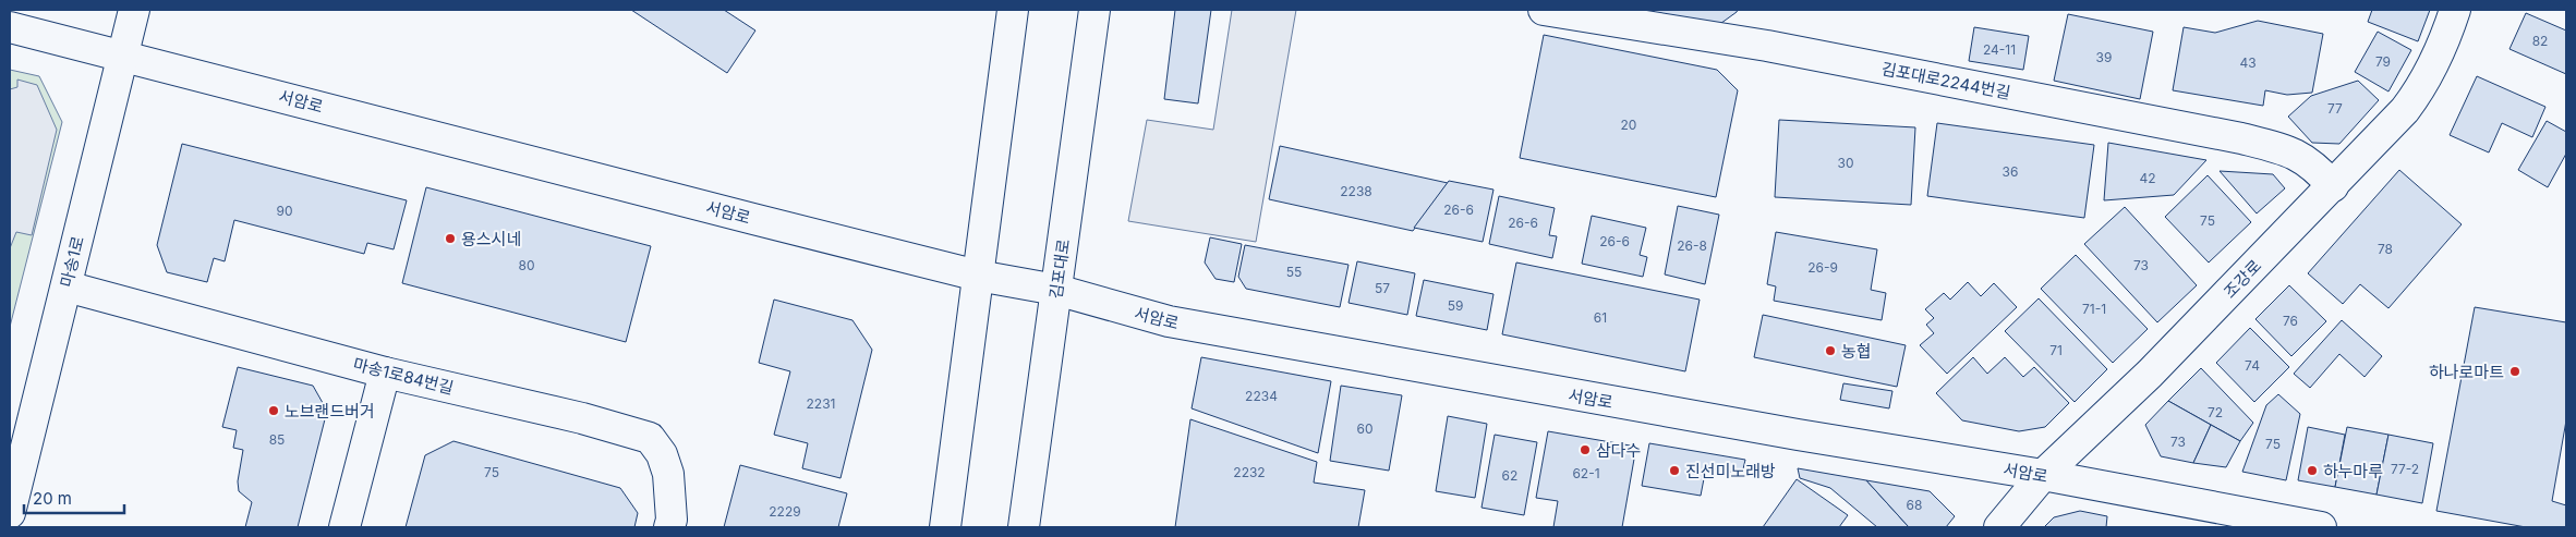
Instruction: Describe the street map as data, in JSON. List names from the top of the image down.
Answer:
{
  "streets": {
    "street": [
      "김포대로2244번길",
      "서암로",
      "마송1로",
      "김포대로",
      "조강로",
      "마송1로84번길"
    ]
  },
  "crossings": [
    ["김포대로2244번길", "조강로"],
    ["서암로", "마송1로"],
    ["서암로", "김포대로"],
    ["서암로", "조강로"],
    ["마송1로", "마송1로84번길"]
  ],
  "places": [
    "용스시네",
    "농협",
    "하나로마트",
    "노브랜드버거",
    "삼다수",
    "진선미노래방",
    "하누마루"
  ],
  "house_numbers": [
    "82",
    "24-11",
    "39",
    "79",
    "43",
    "77",
    "20",
    "30",
    "36",
    "42",
    "2238",
    "26-6",
    "90",
    "75",
    "26-6",
    "26-6",
    "26-8",
    "78",
    "80",
    "73",
    "26-9",
    "55",
    "57",
    "59",
    "71-1",
    "61",
    "76",
    "71",
    "74",
    "2234",
    "2231",
    "72",
    "60",
    "85",
    "73",
    "75",
    "77-2",
    "75",
    "2232",
    "62-1",
    "62",
    "68",
    "2229"
  ],
  "scale_bar": "20 m"
}
